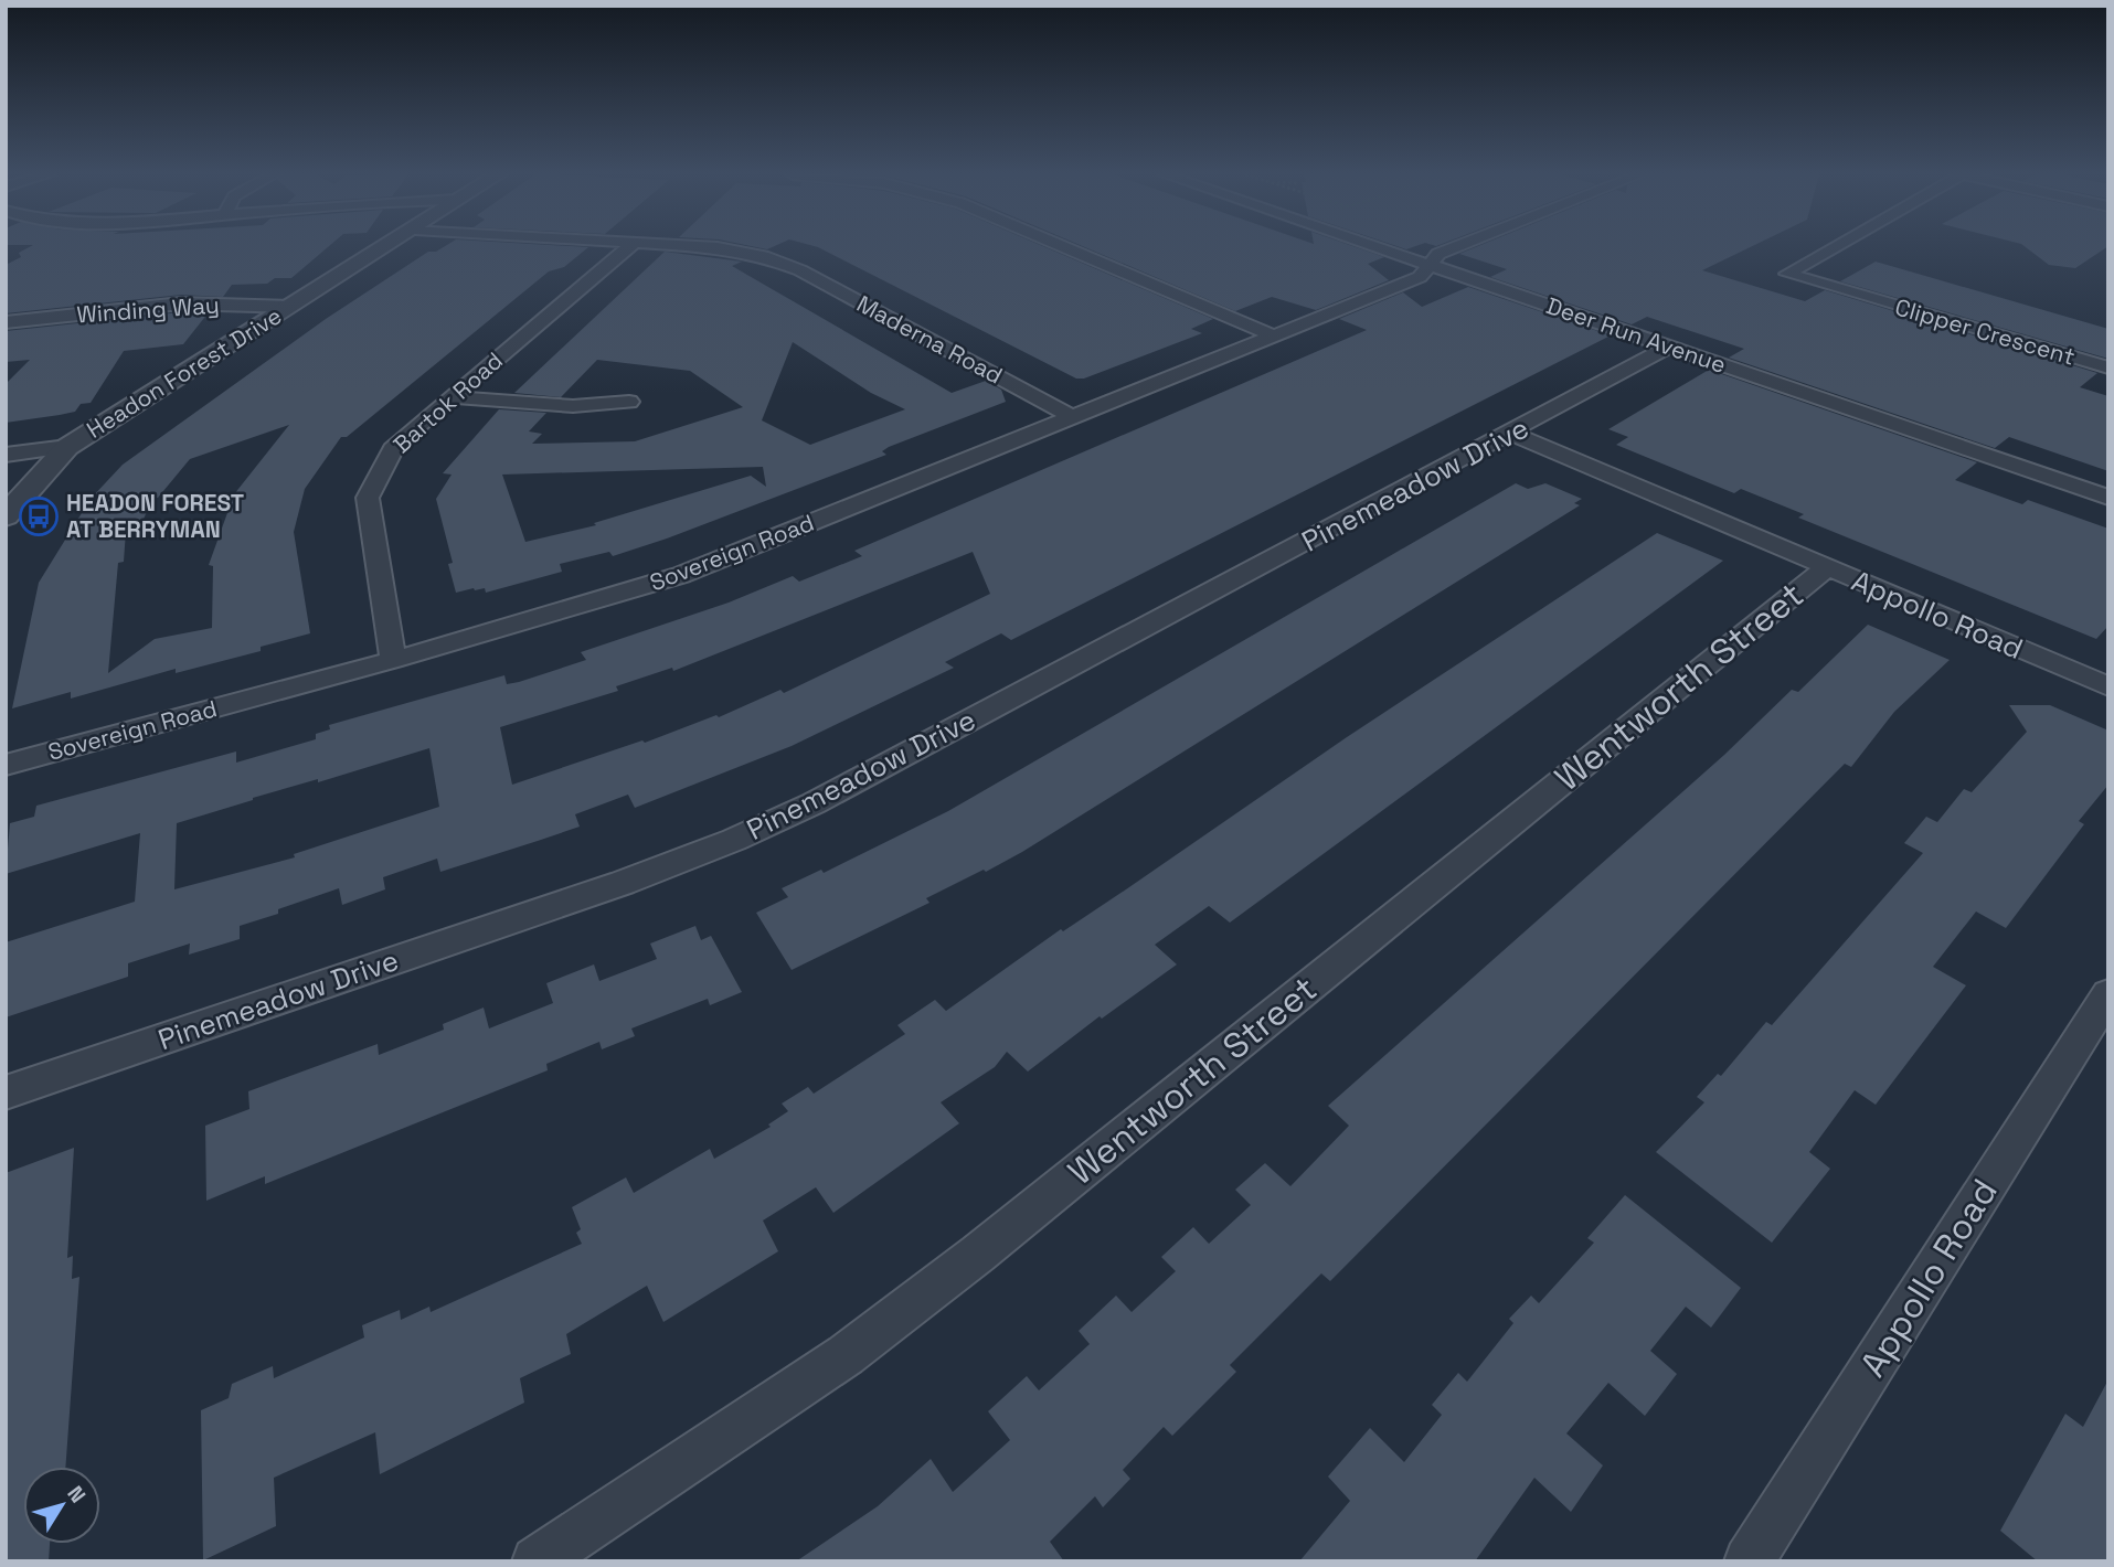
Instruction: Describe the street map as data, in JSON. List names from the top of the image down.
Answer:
{
  "streets": {
    "street": [
      "Winding Way",
      "Clipper Crescent",
      "Deer Run Avenue",
      "Maderna Road",
      "Headon Forest Drive",
      "Bartok Road",
      "Pinemeadow Drive",
      "Sovereign Road",
      "Appollo Road",
      "Wentworth Street"
    ]
  },
  "crossings": [
    ["Winding Way", "Headon Forest Drive"],
    ["Deer Run Avenue", "Pinemeadow Drive"],
    ["Deer Run Avenue", "Sovereign Road"],
    ["Maderna Road", "Sovereign Road"],
    ["Bartok Road", "Sovereign Road"],
    ["Pinemeadow Drive", "Appollo Road"],
    ["Appollo Road", "Wentworth Street"]
  ],
  "places": {
    "bus stop": ["HEADON FOREST AT BERRYMAN"]
  },
  "north": "top right"
}
